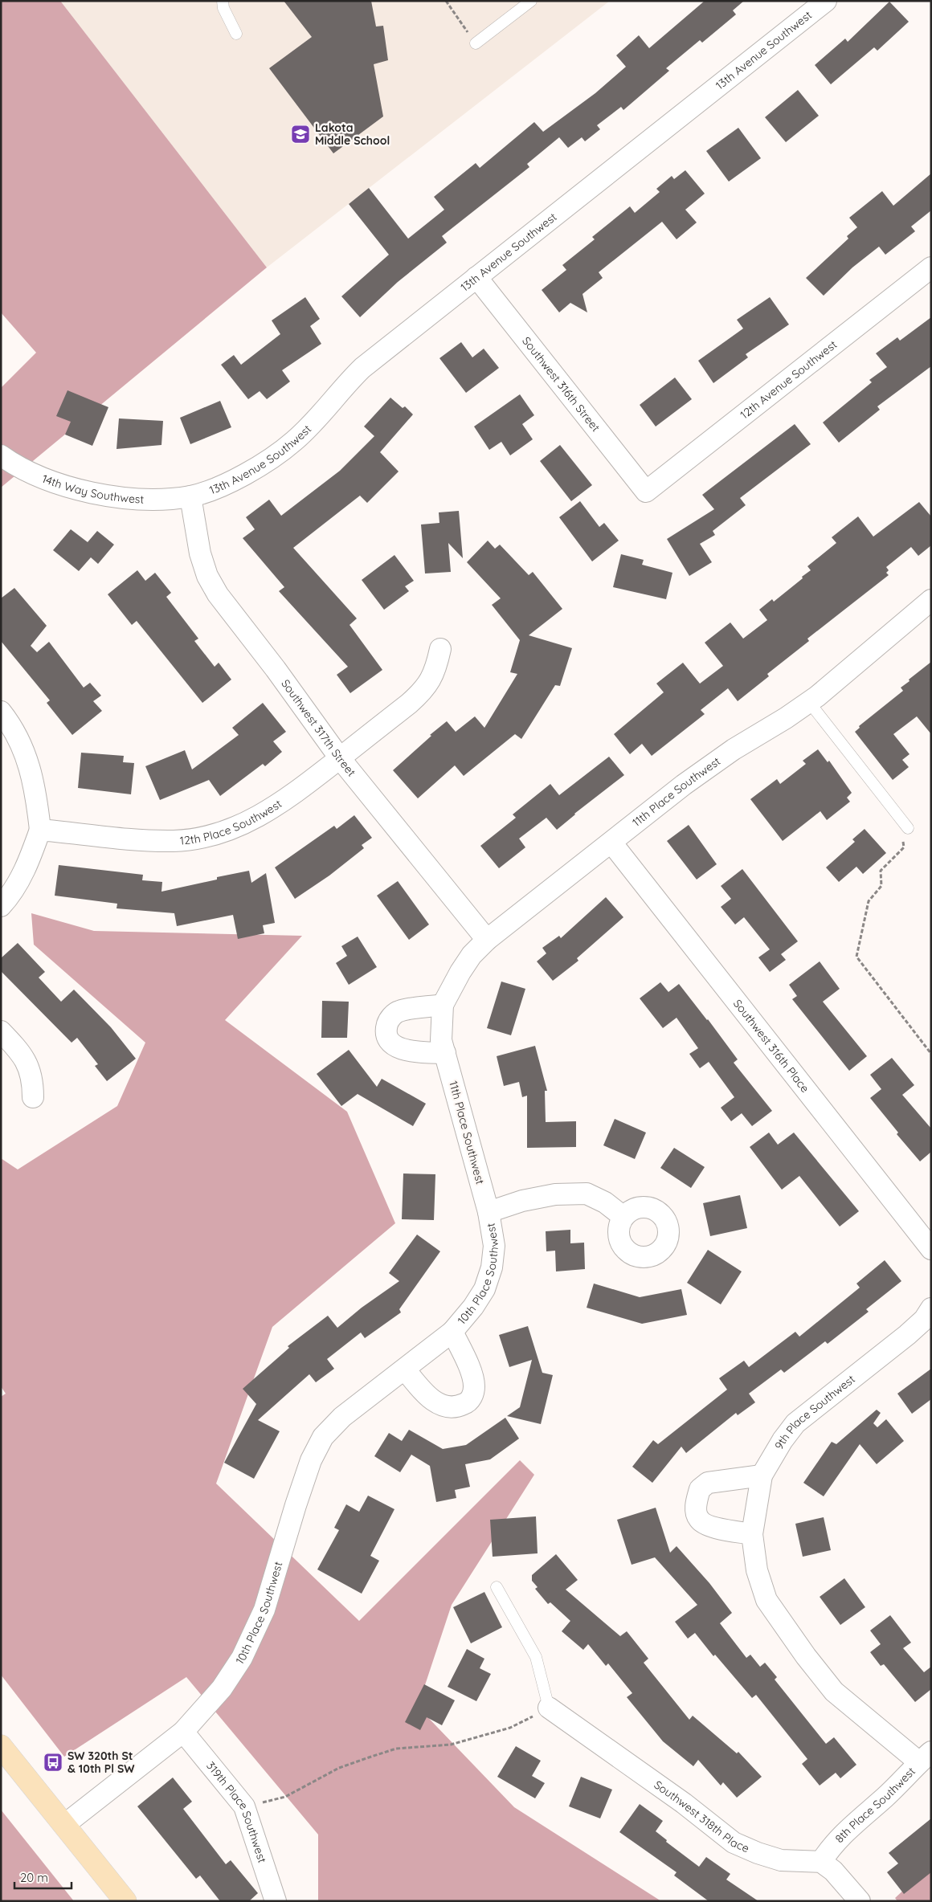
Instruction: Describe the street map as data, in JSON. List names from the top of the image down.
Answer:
{
  "streets": {
    "street": [
      "13th Avenue Southwest",
      "12th Avenue Southwest",
      "Southwest 316th Street",
      "14th Way Southwest",
      "Southwest 317th Street",
      "11th Place Southwest",
      "12th Place Southwest",
      "Southwest 316th Place",
      "10th Place Southwest",
      "9th Place Southwest",
      "8th Place Southwest",
      "319th Place Southwest",
      "Southwest 318th Place"
    ]
  },
  "crossings": [
    ["13th Avenue Southwest", "Southwest 316th Street"],
    ["13th Avenue Southwest", "14th Way Southwest"],
    ["13th Avenue Southwest", "Southwest 317th Street"],
    ["12th Avenue Southwest", "Southwest 316th Street"],
    ["14th Way Southwest", "Southwest 317th Street"],
    ["Southwest 317th Street", "11th Place Southwest"],
    ["Southwest 317th Street", "12th Place Southwest"],
    ["11th Place Southwest", "Southwest 316th Place"],
    ["11th Place Southwest", "10th Place Southwest"],
    ["10th Place Southwest", "319th Place Southwest"],
    ["9th Place Southwest", "8th Place Southwest"],
    ["8th Place Southwest", "Southwest 318th Place"]
  ],
  "places": {
    "school or university": ["Lakota Middle School"],
    "bus stop": ["SW 320th St & 10th Pl SW"]
  },
  "scale_bar": "20 m"
}
